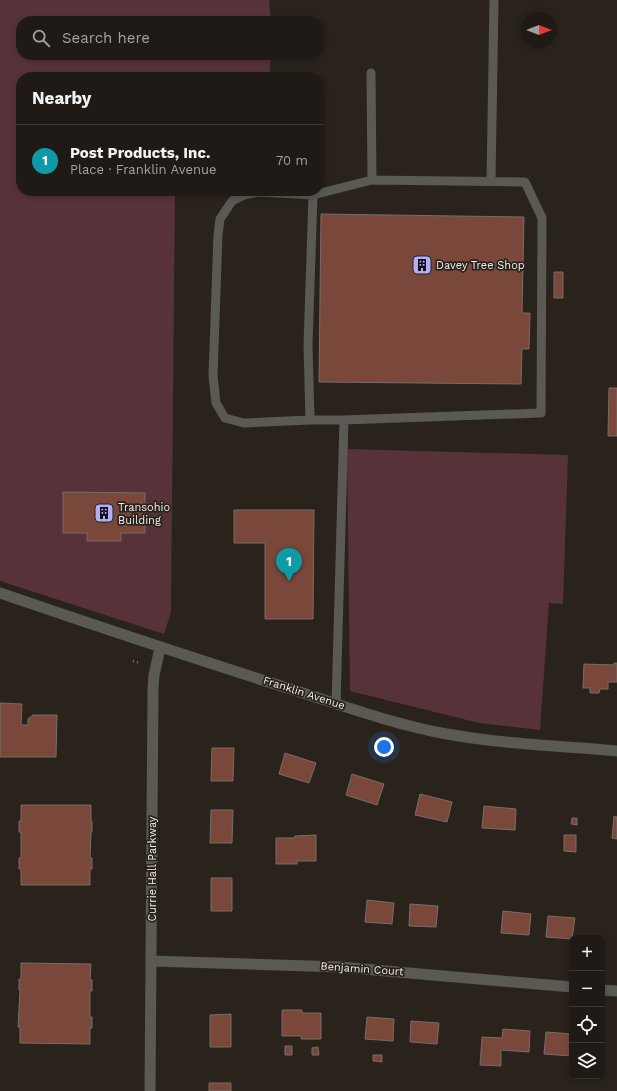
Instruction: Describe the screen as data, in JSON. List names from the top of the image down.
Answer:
{
  "streets": {
    "street": ["Franklin Avenue", "Currie Hall Parkway", "Benjamin Court"]
  },
  "crossings": [
    ["Franklin Avenue", "Currie Hall Parkway"],
    ["Currie Hall Parkway", "Benjamin Court"]
  ],
  "places": {
    "building": ["Davey Tree Shop", "Transohio Building"]
  },
  "north": "right",
  "page": {
    "search": "Search here",
    "heading": "Nearby",
    "list": [
      {
        "mark": "1",
        "name": "Post Products, Inc.",
        "note": "Place · Franklin Avenue",
        "value": "70 m"
      }
    ],
    "pins": "1",
    "map_buttons": ["+", "−"]
  }
}
